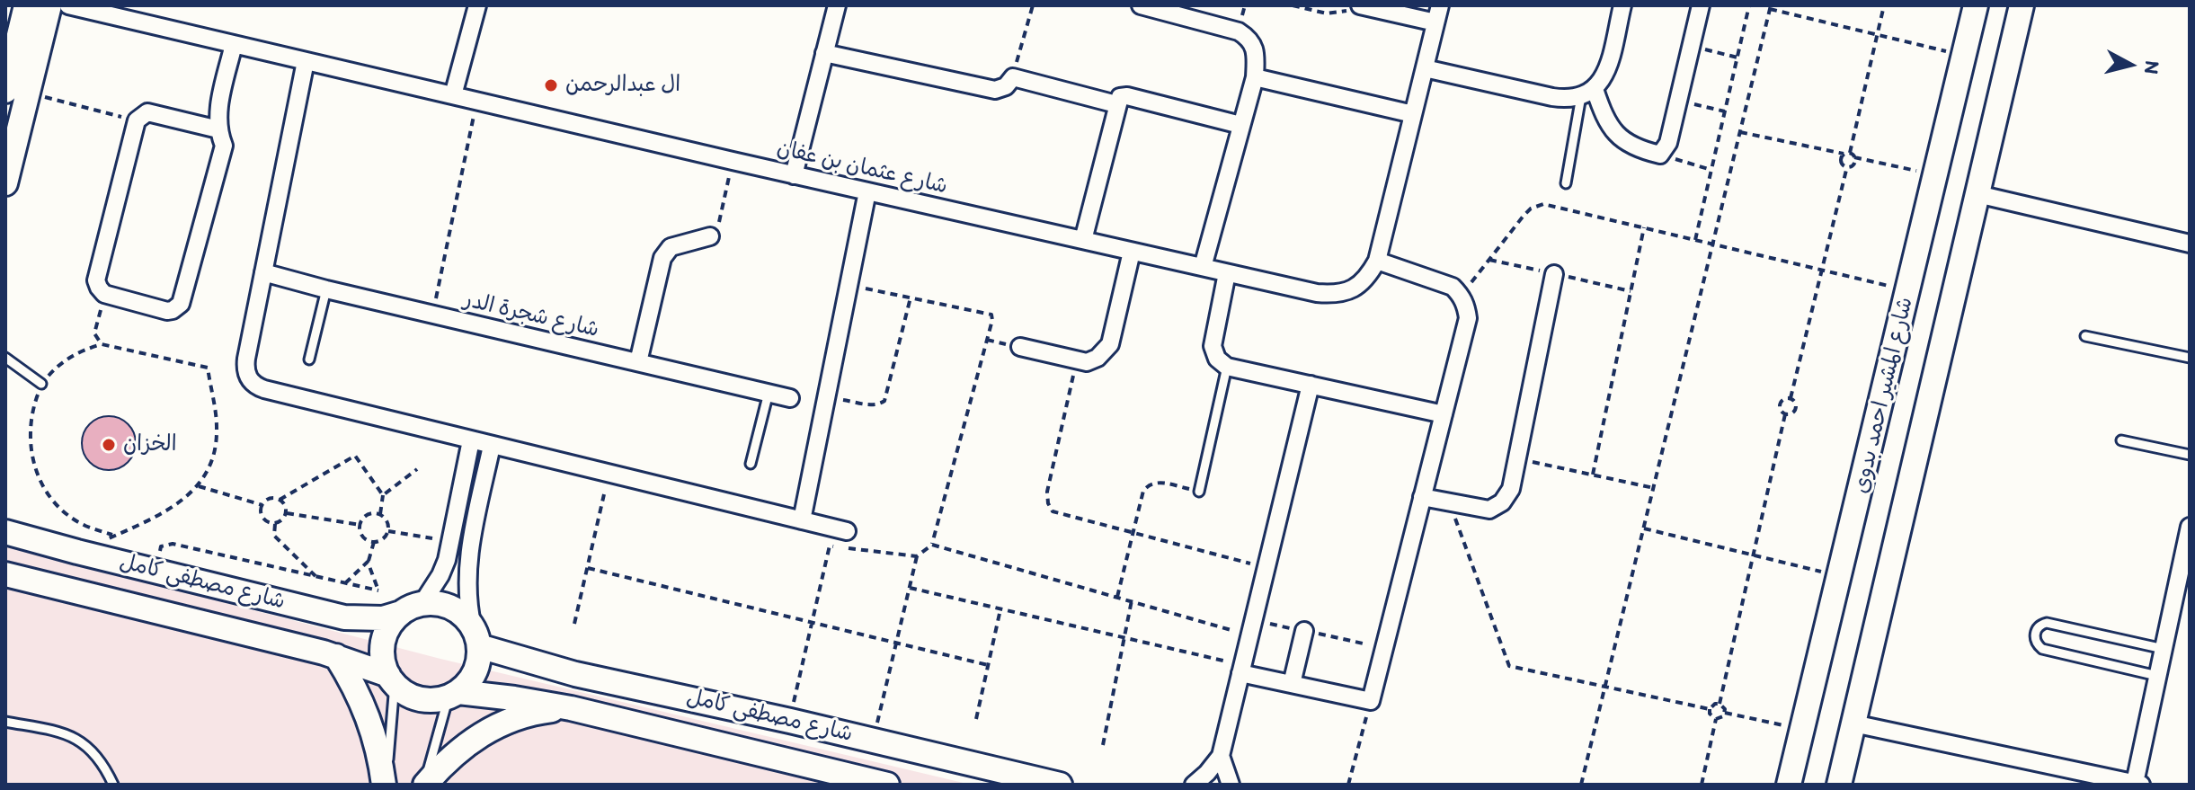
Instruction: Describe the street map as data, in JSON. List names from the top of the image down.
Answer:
{
  "streets": {
    "street": [
      "شارع عثمان بن عفان",
      "شارع شجرة الدر",
      "شارع المشير احمد بدوى",
      "شارع مصطفى كامل"
    ]
  },
  "places": ["ال عبدالرحمن", "الخزان"],
  "north": "right"
}
